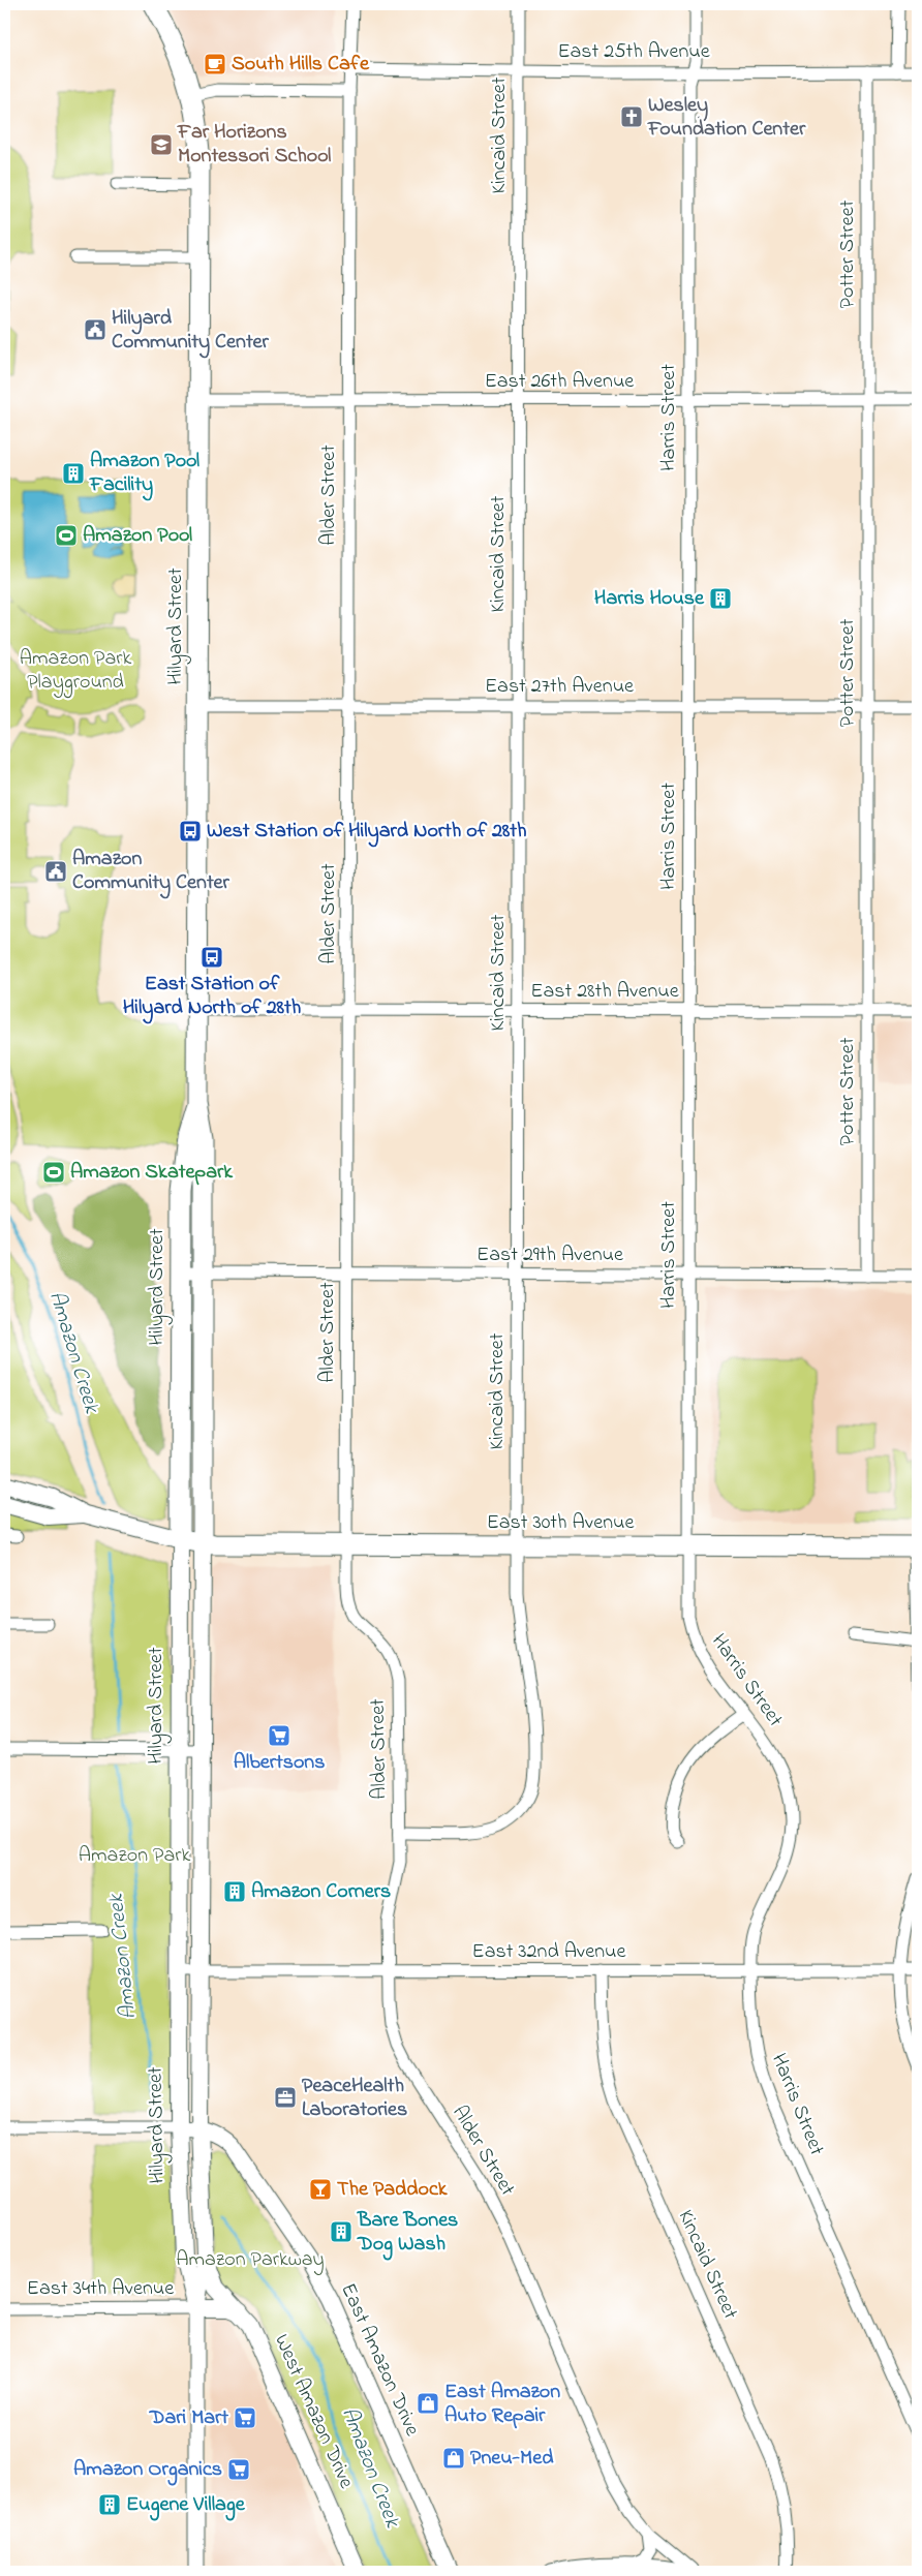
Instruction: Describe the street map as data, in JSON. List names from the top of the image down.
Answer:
{
  "streets": {
    "main road": ["Hilyard Street", "East 30th Avenue", "West Amazon Drive"],
    "street": [
      "East 25th Avenue",
      "Kincaid Street",
      "Potter Street",
      "East 26th Avenue",
      "Harris Street",
      "Alder Street",
      "East 27th Avenue",
      "East 28th Avenue",
      "East 29th Avenue",
      "East 32nd Avenue",
      "East 34th Avenue",
      "East Amazon Drive"
    ]
  },
  "crossings": [
    ["East 25th Avenue", "Kincaid Street"],
    ["East 25th Avenue", "Potter Street"],
    ["East 25th Avenue", "Harris Street"],
    ["East 25th Avenue", "Alder Street"],
    ["Kincaid Street", "East 26th Avenue"],
    ["Kincaid Street", "Alder Street"],
    ["Kincaid Street", "East 27th Avenue"],
    ["Kincaid Street", "East 28th Avenue"],
    ["Kincaid Street", "East 29th Avenue"],
    ["Kincaid Street", "East 30th Avenue"],
    ["Kincaid Street", "East 32nd Avenue"],
    ["Potter Street", "East 26th Avenue"],
    ["Potter Street", "East 27th Avenue"],
    ["Potter Street", "East 28th Avenue"],
    ["Potter Street", "East 29th Avenue"],
    ["East 26th Avenue", "Harris Street"],
    ["East 26th Avenue", "Alder Street"],
    ["East 26th Avenue", "Hilyard Street"],
    ["Harris Street", "East 27th Avenue"],
    ["Harris Street", "East 28th Avenue"],
    ["Harris Street", "East 29th Avenue"],
    ["Harris Street", "East 30th Avenue"],
    ["Harris Street", "East 32nd Avenue"],
    ["Alder Street", "East 27th Avenue"],
    ["Alder Street", "East 28th Avenue"],
    ["Alder Street", "East 29th Avenue"],
    ["Alder Street", "East 30th Avenue"],
    ["Alder Street", "East 32nd Avenue"],
    ["Hilyard Street", "East 27th Avenue"],
    ["Hilyard Street", "East 28th Avenue"],
    ["Hilyard Street", "East 29th Avenue"],
    ["Hilyard Street", "East 30th Avenue"],
    ["Hilyard Street", "East 32nd Avenue"],
    ["Hilyard Street", "East 34th Avenue"],
    ["Hilyard Street", "East Amazon Drive"],
    ["Hilyard Street", "West Amazon Drive"]
  ],
  "water": ["Amazon Creek"],
  "parks": ["Amazon Park Playground", "Amazon Park", "Amazon Parkway"],
  "places": {
    "cafe": ["South Hills Cafe"],
    "church": ["Wesley Foundation Center"],
    "school or university": ["Far Horizons Montessori School"],
    "public building": ["Hilyard Community Center", "Amazon Community Center"],
    "building": [
      "Amazon Pool Facility",
      "Harris House",
      "Amazon Corners",
      "Bare Bones Dog Wash",
      "Eugene Village"
    ],
    "sports": ["Amazon Pool", "Amazon Skatepark"],
    "bus stop": ["West Station of Hilyard North of 28th", "East Station of Hilyard North of 28th"],
    "supermarket": ["Albertsons", "Dari Mart", "Amazon Organics"],
    "office": ["PeaceHealth Laboratories"],
    "bar": ["The Paddock"],
    "shop": ["East Amazon Auto Repair", "Pneu-Med"]
  }
}
